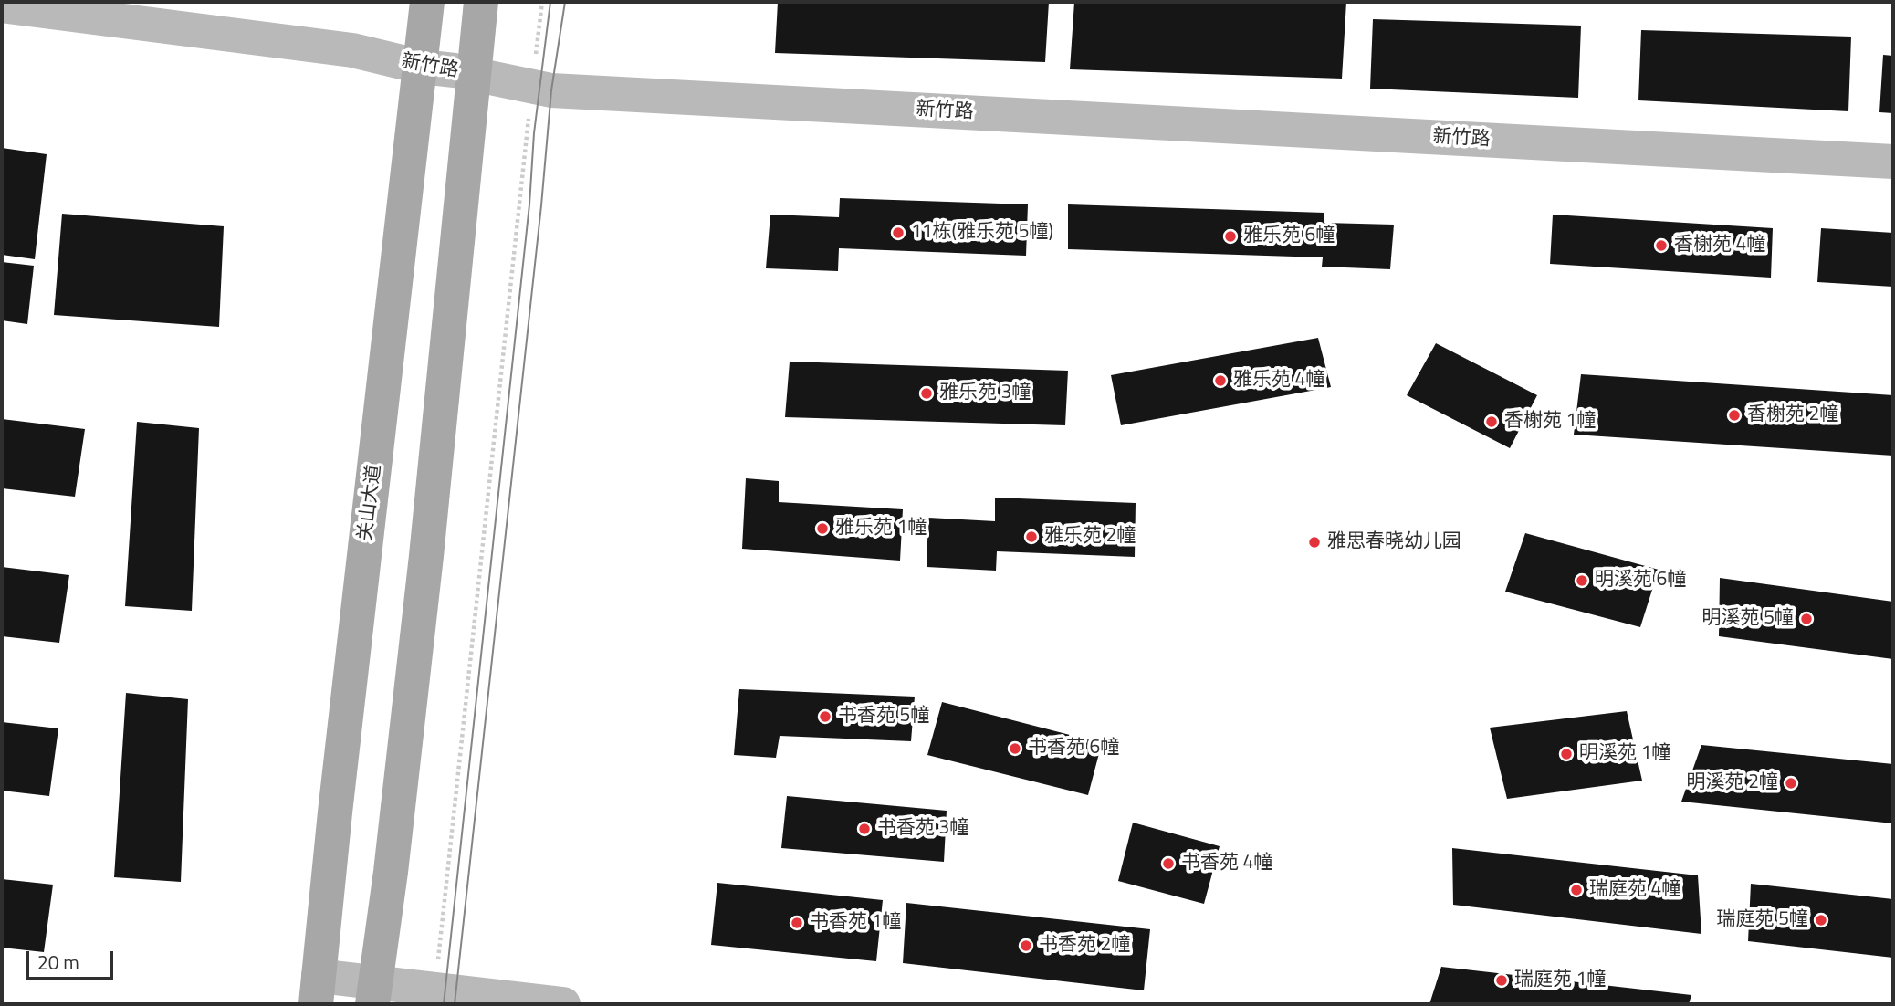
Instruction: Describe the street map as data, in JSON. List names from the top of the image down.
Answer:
{
  "streets": {
    "main road": ["新竹路", "关山大道"]
  },
  "crossings": [
    ["新竹路", "关山大道"]
  ],
  "places": [
    "11栋(雅乐苑 5幢)",
    "雅乐苑 6幢",
    "香榭苑 4幢",
    "雅乐苑 4幢",
    "雅乐苑 3幢",
    "香榭苑 2幢",
    "香榭苑 1幢",
    "雅乐苑 1幢",
    "雅乐苑 2幢",
    "雅思春晓幼儿园",
    "明溪苑 6幢",
    "明溪苑 5幢",
    "书香苑 5幢",
    "书香苑 6幢",
    "明溪苑 1幢",
    "明溪苑 2幢",
    "书香苑 3幢",
    "书香苑 4幢",
    "瑞庭苑 4幢",
    "瑞庭苑 5幢",
    "书香苑 1幢",
    "书香苑 2幢",
    "瑞庭苑 1幢"
  ],
  "scale_bar": "20 m"
}
